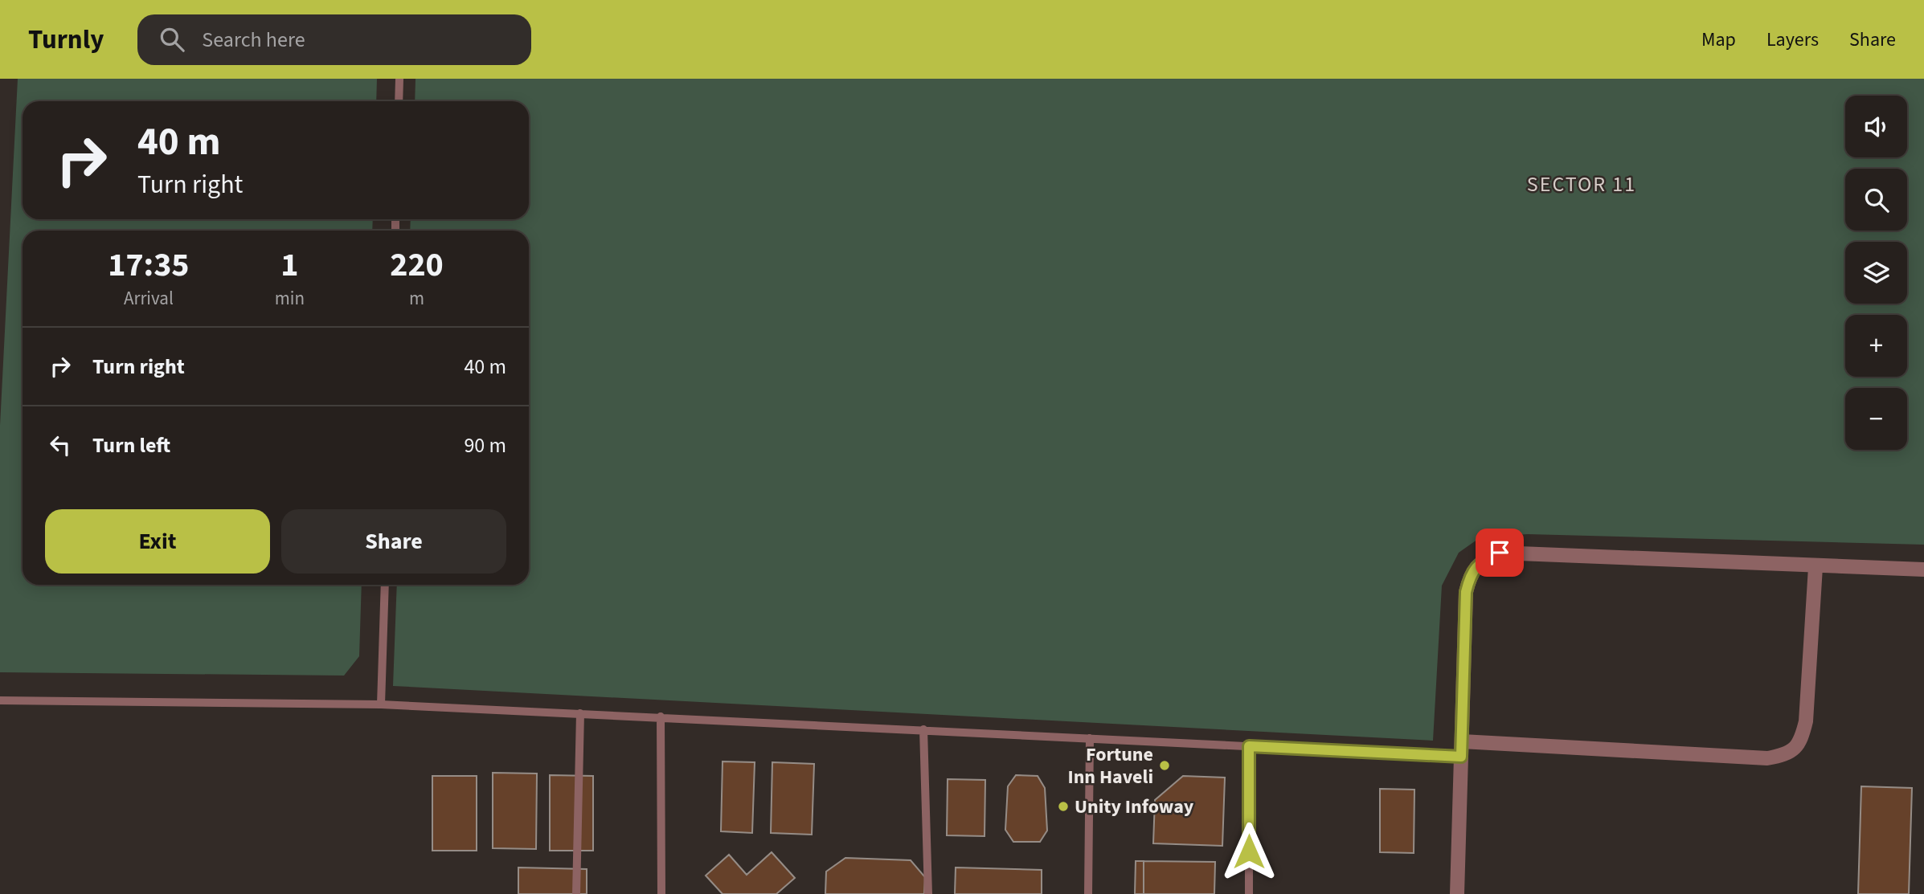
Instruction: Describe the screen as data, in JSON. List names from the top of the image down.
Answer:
{
  "districts": ["SECTOR 11"],
  "places": ["Fortune Inn Haveli", "Unity Infoway"],
  "page": {
    "header": "Turnly",
    "search": "Search here",
    "nav": ["Map", "Layers", "Share"],
    "map_buttons": ["+", "−"],
    "turn": ["40 m", "Turn right"],
    "eta": [
      "17:35",
      "Arrival",
      "1",
      "min",
      "220",
      "m"
    ],
    "list": [
      {
        "name": "Turn right",
        "value": "40 m"
      },
      {
        "name": "Turn left",
        "value": "90 m"
      }
    ],
    "buttons": ["Exit", "Share"]
  }
}
